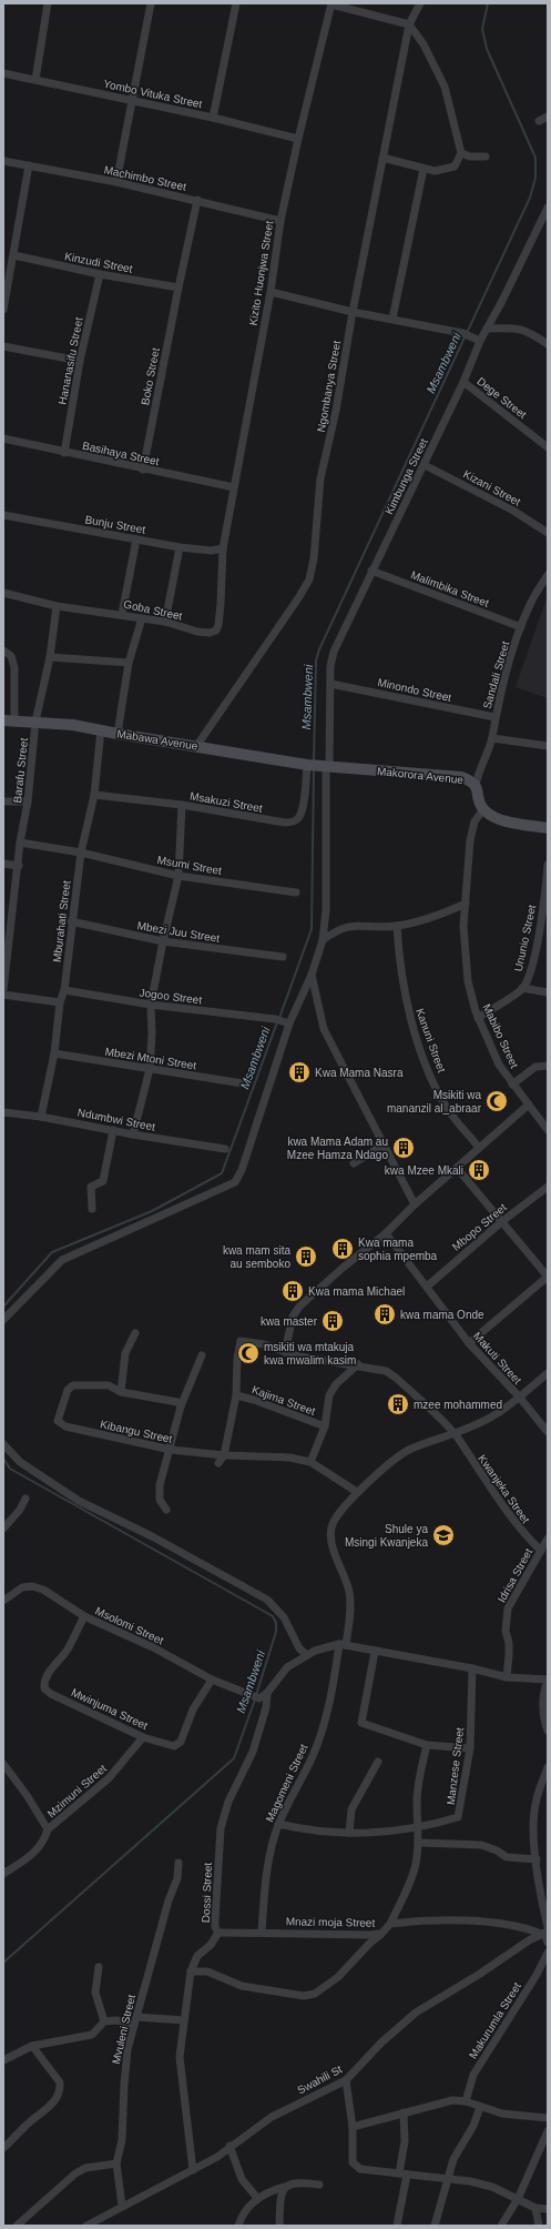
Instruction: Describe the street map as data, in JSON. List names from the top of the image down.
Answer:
{
  "streets": {
    "street": [
      "Yombo Vituka Street",
      "Machimbo Street",
      "Kinzudi Street",
      "Kizito Huonjwa Street",
      "Hananasifu Street",
      "Boko Street",
      "Ngombanya Street",
      "Dege Street",
      "Basihaya Street",
      "Kimbunga Street",
      "Kizani Street",
      "Bunju Street",
      "Malimbika Street",
      "Goba Street",
      "Sandali Street",
      "Minondo Street",
      "Mabawa Avenue",
      "Barafu Street",
      "Makorora Avenue",
      "Msakuzi Street",
      "Msumi Street",
      "Mburahati Street",
      "Mbezi Juu Street",
      "Ununio Street",
      "Jogoo Street",
      "Mabibo Street",
      "Kanuni Street",
      "Mbezi Mtoni Street",
      "Ndumbwi Street",
      "Mbopo Street",
      "Makuti Street",
      "Kajima Street",
      "Kibangu Street",
      "Kwanjeka Street",
      "Idrisa Street",
      "Msolomi Street",
      "Mwinjuma Street",
      "Manzese Street",
      "Magomeni Street",
      "Mzimuni Street",
      "Dossi Street",
      "Mnazi moja Street",
      "Makurumla Street",
      "Mvuleni Street",
      "Swahili St"
    ]
  },
  "crossings": [
    ["Yombo Vituka Street", "Kizito Huonjwa Street"],
    ["Machimbo Street", "Kizito Huonjwa Street"],
    ["Machimbo Street", "Boko Street"],
    ["Kinzudi Street", "Hananasifu Street"],
    ["Kinzudi Street", "Boko Street"],
    ["Kizito Huonjwa Street", "Basihaya Street"],
    ["Kizito Huonjwa Street", "Bunju Street"],
    ["Kizito Huonjwa Street", "Goba Street"],
    ["Hananasifu Street", "Basihaya Street"],
    ["Boko Street", "Basihaya Street"],
    ["Ngombanya Street", "Mabawa Avenue"],
    ["Dege Street", "Kimbunga Street"],
    ["Kimbunga Street", "Kizani Street"],
    ["Kimbunga Street", "Malimbika Street"],
    ["Kimbunga Street", "Minondo Street"],
    ["Kimbunga Street", "Mabawa Avenue"],
    ["Kimbunga Street", "Makorora Avenue"],
    ["Kimbunga Street", "Msakuzi Street"],
    ["Bunju Street", "Goba Street"],
    ["Malimbika Street", "Sandali Street"],
    ["Goba Street", "Barafu Street"],
    ["Sandali Street", "Minondo Street"],
    ["Sandali Street", "Makorora Avenue"],
    ["Mabawa Avenue", "Barafu Street"],
    ["Mabawa Avenue", "Makorora Avenue"],
    ["Mabawa Avenue", "Msakuzi Street"],
    ["Mabawa Avenue", "Mburahati Street"],
    ["Barafu Street", "Msumi Street"],
    ["Makorora Avenue", "Msakuzi Street"],
    ["Makorora Avenue", "Mabibo Street"],
    ["Msakuzi Street", "Mburahati Street"],
    ["Msumi Street", "Mburahati Street"],
    ["Mburahati Street", "Mbezi Juu Street"],
    ["Mburahati Street", "Jogoo Street"],
    ["Mburahati Street", "Mbezi Mtoni Street"],
    ["Mburahati Street", "Ndumbwi Street"],
    ["Ununio Street", "Mabibo Street"],
    ["Mbopo Street", "Makuti Street"],
    ["Kajima Street", "Kwanjeka Street"],
    ["Kibangu Street", "Magomeni Street"],
    ["Kwanjeka Street", "Idrisa Street"],
    ["Idrisa Street", "Dossi Street"],
    ["Msolomi Street", "Mwinjuma Street"],
    ["Msolomi Street", "Dossi Street"],
    ["Mwinjuma Street", "Mzimuni Street"],
    ["Manzese Street", "Magomeni Street"],
    ["Manzese Street", "Dossi Street"],
    ["Magomeni Street", "Dossi Street"],
    ["Magomeni Street", "Mnazi moja Street"],
    ["Dossi Street", "Mnazi moja Street"],
    ["Dossi Street", "Swahili St"],
    ["Mnazi moja Street", "Swahili St"],
    ["Mvuleni Street", "Swahili St"]
  ],
  "water": ["Msambweni"],
  "places": {
    "building": [
      "Kwa Mama Nasra",
      "kwa Mama Adam au Mzee Hamza Ndago",
      "kwa Mzee Mkali",
      "Kwa mama sophia mpemba",
      "kwa mam sita au semboko",
      "Kwa mama Michael",
      "kwa mama Onde",
      "kwa master",
      "mzee mohammed"
    ],
    "mosque": ["Msikiti wa mananzil al_abraar", "msikiti wa mtakuja kwa mwalim kasim"],
    "school or university": ["Shule ya Msingi Kwanjeka"]
  }
}
